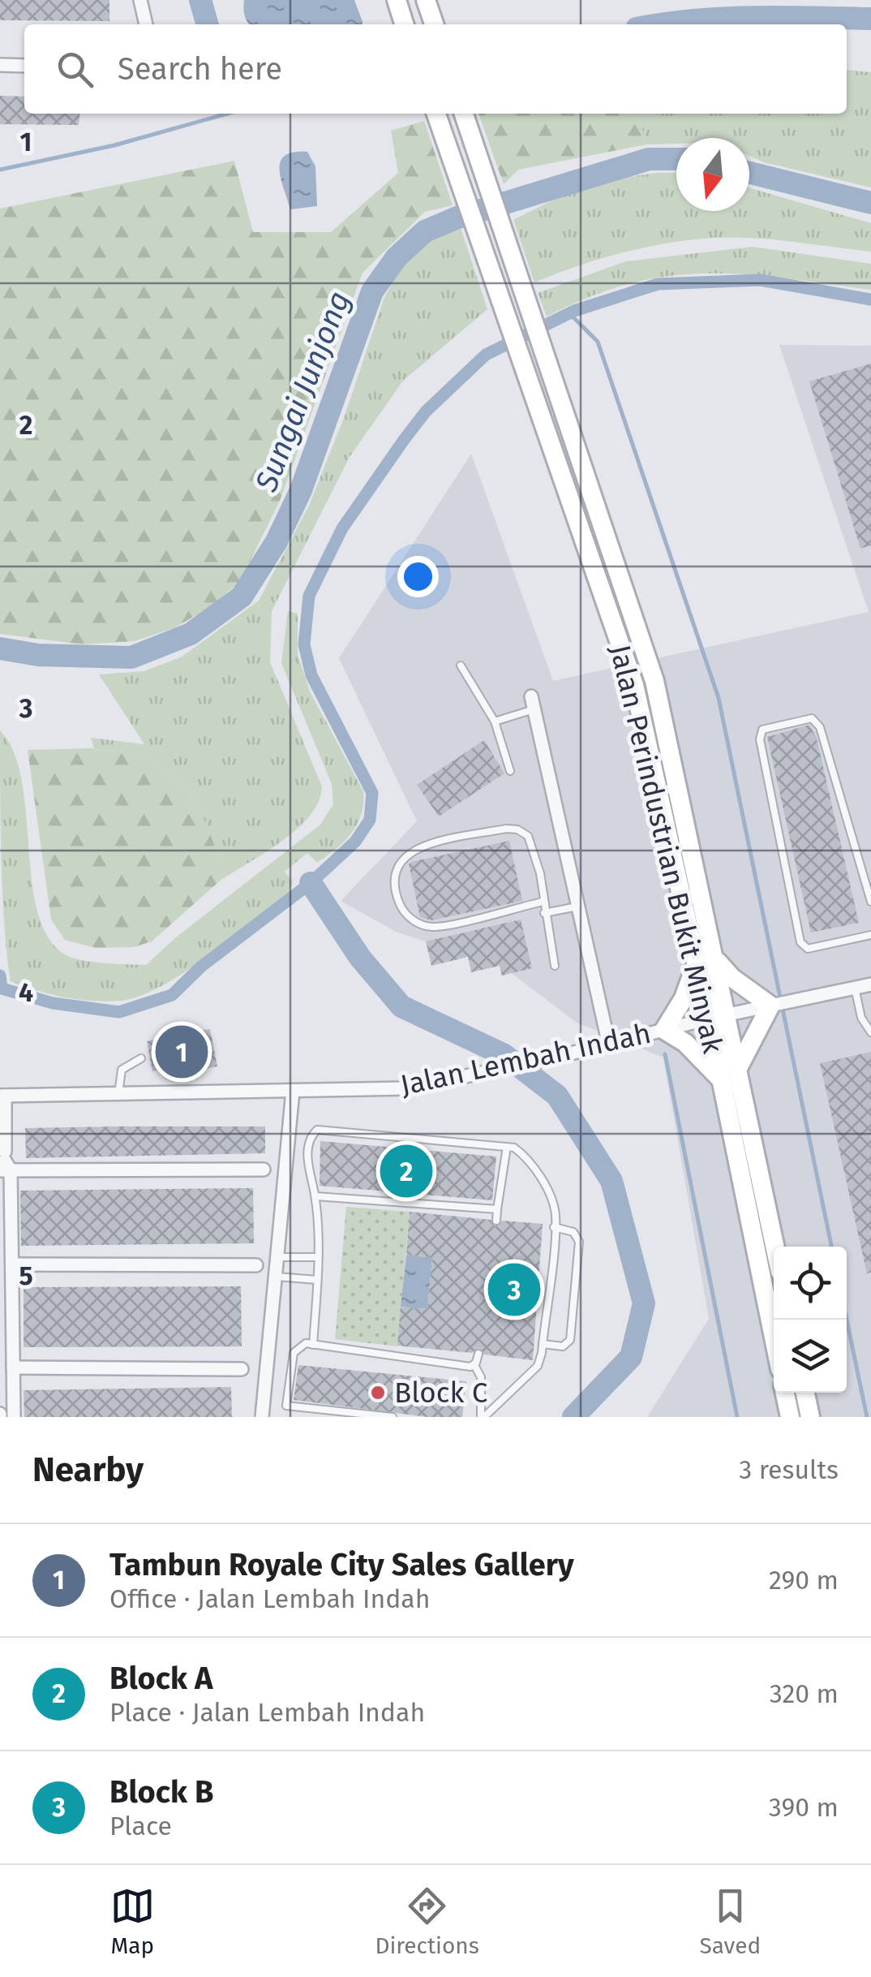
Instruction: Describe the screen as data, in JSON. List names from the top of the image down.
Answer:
{
  "streets": {
    "main road": ["Jalan Perindustrian Bukit Minyak"],
    "street": ["Jalan Lembah Indah"]
  },
  "crossings": [
    ["Jalan Perindustrian Bukit Minyak", "Jalan Lembah Indah"]
  ],
  "water": ["Sungai Junjong"],
  "places": ["Block C"],
  "north": "bottom",
  "page": {
    "search": "Search here",
    "pins": ["1", "2", "3"],
    "heading": ["Nearby", "3 results"],
    "list": [
      {
        "mark": "1",
        "name": "Tambun Royale City Sales Gallery",
        "note": "Office · Jalan Lembah Indah",
        "value": "290 m"
      },
      {
        "mark": "2",
        "name": "Block A",
        "note": "Place · Jalan Lembah Indah",
        "value": "320 m"
      },
      {
        "mark": "3",
        "name": "Block B",
        "note": "Place",
        "value": "390 m"
      }
    ],
    "nav": ["Map", "Directions", "Saved"]
  },
  "grid": {
    "rows": [
      "1",
      "2",
      "3",
      "4",
      "5"
    ]
  }
}
